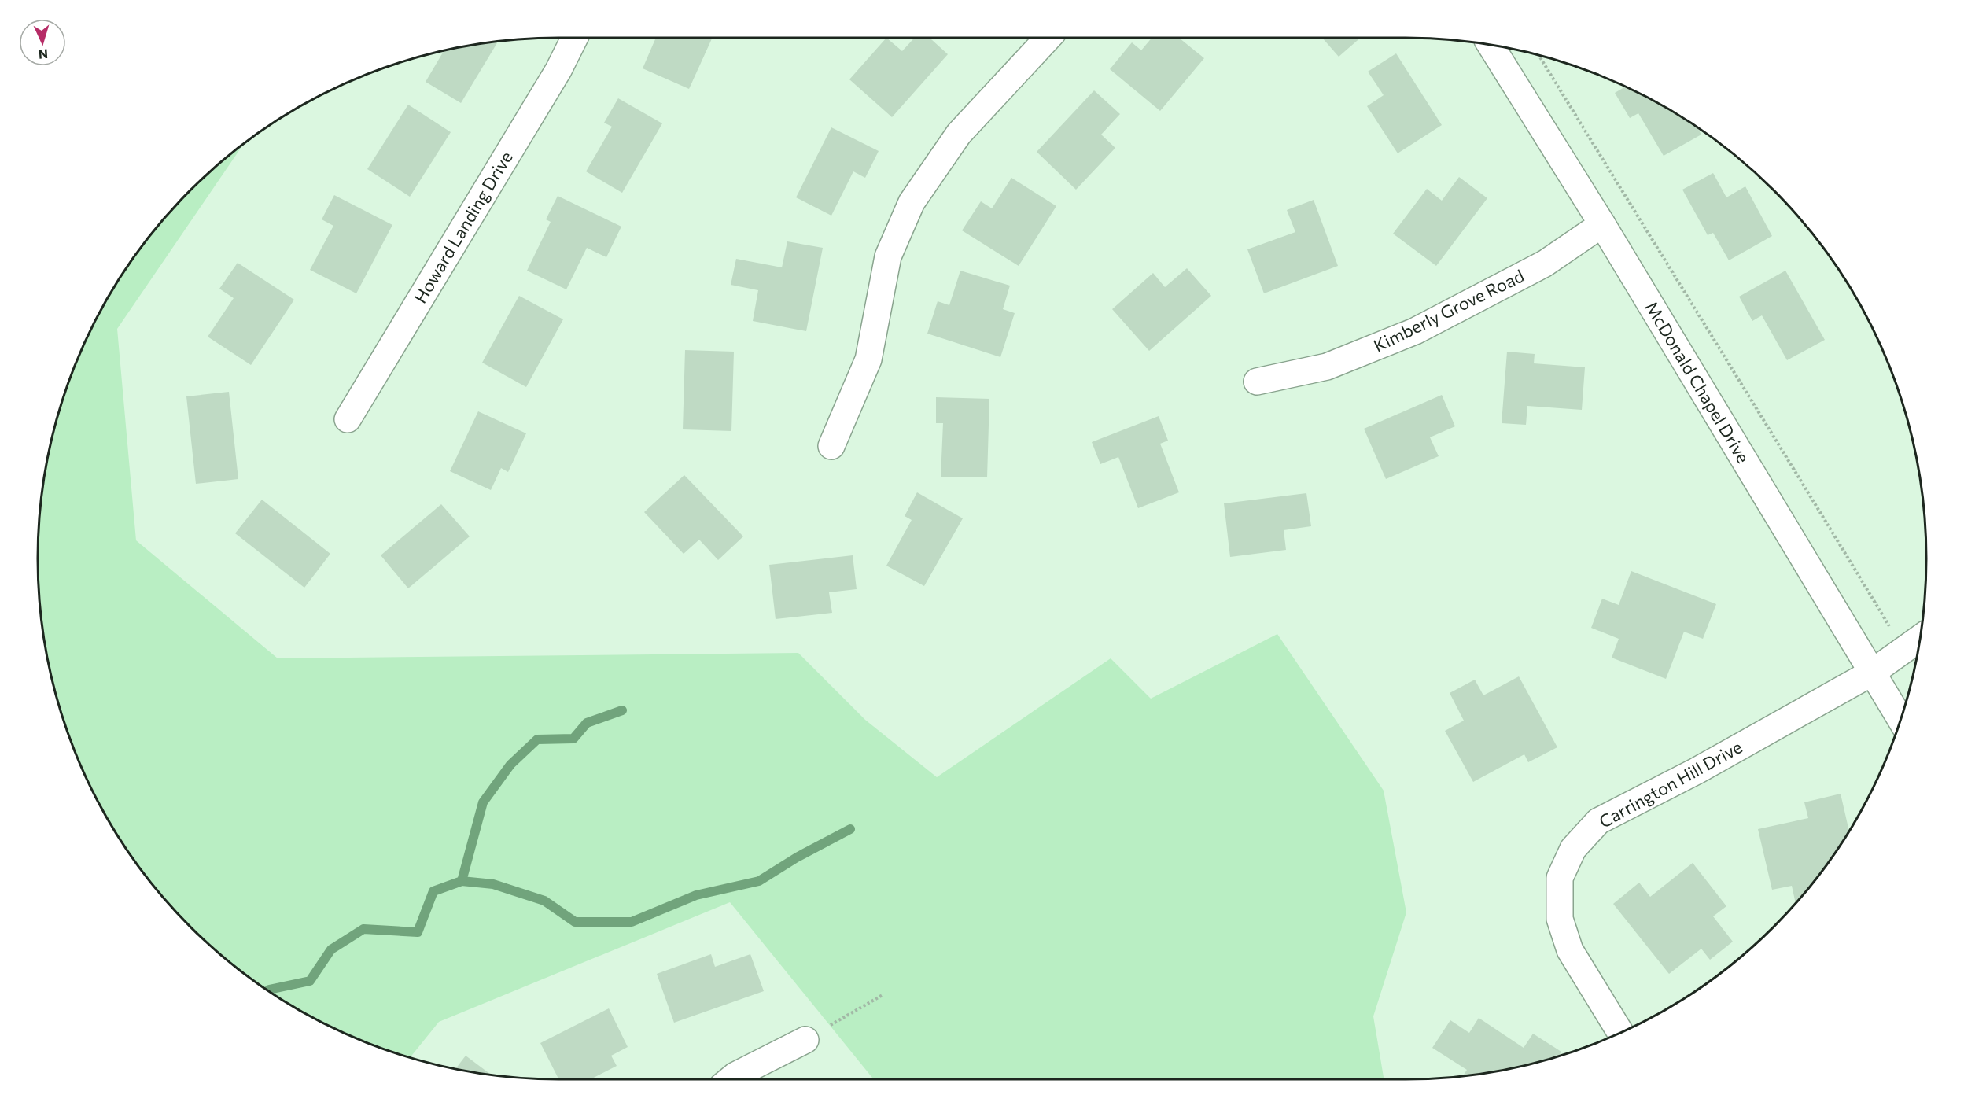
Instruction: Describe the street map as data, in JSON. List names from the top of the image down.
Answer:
{
  "streets": {
    "street": [
      "Howard Landing Drive",
      "Kimberly Grove Road",
      "McDonald Chapel Drive",
      "Carrington Hill Drive"
    ]
  },
  "crossings": [
    ["Kimberly Grove Road", "McDonald Chapel Drive"],
    ["McDonald Chapel Drive", "Carrington Hill Drive"]
  ],
  "north": "bottom"
}
